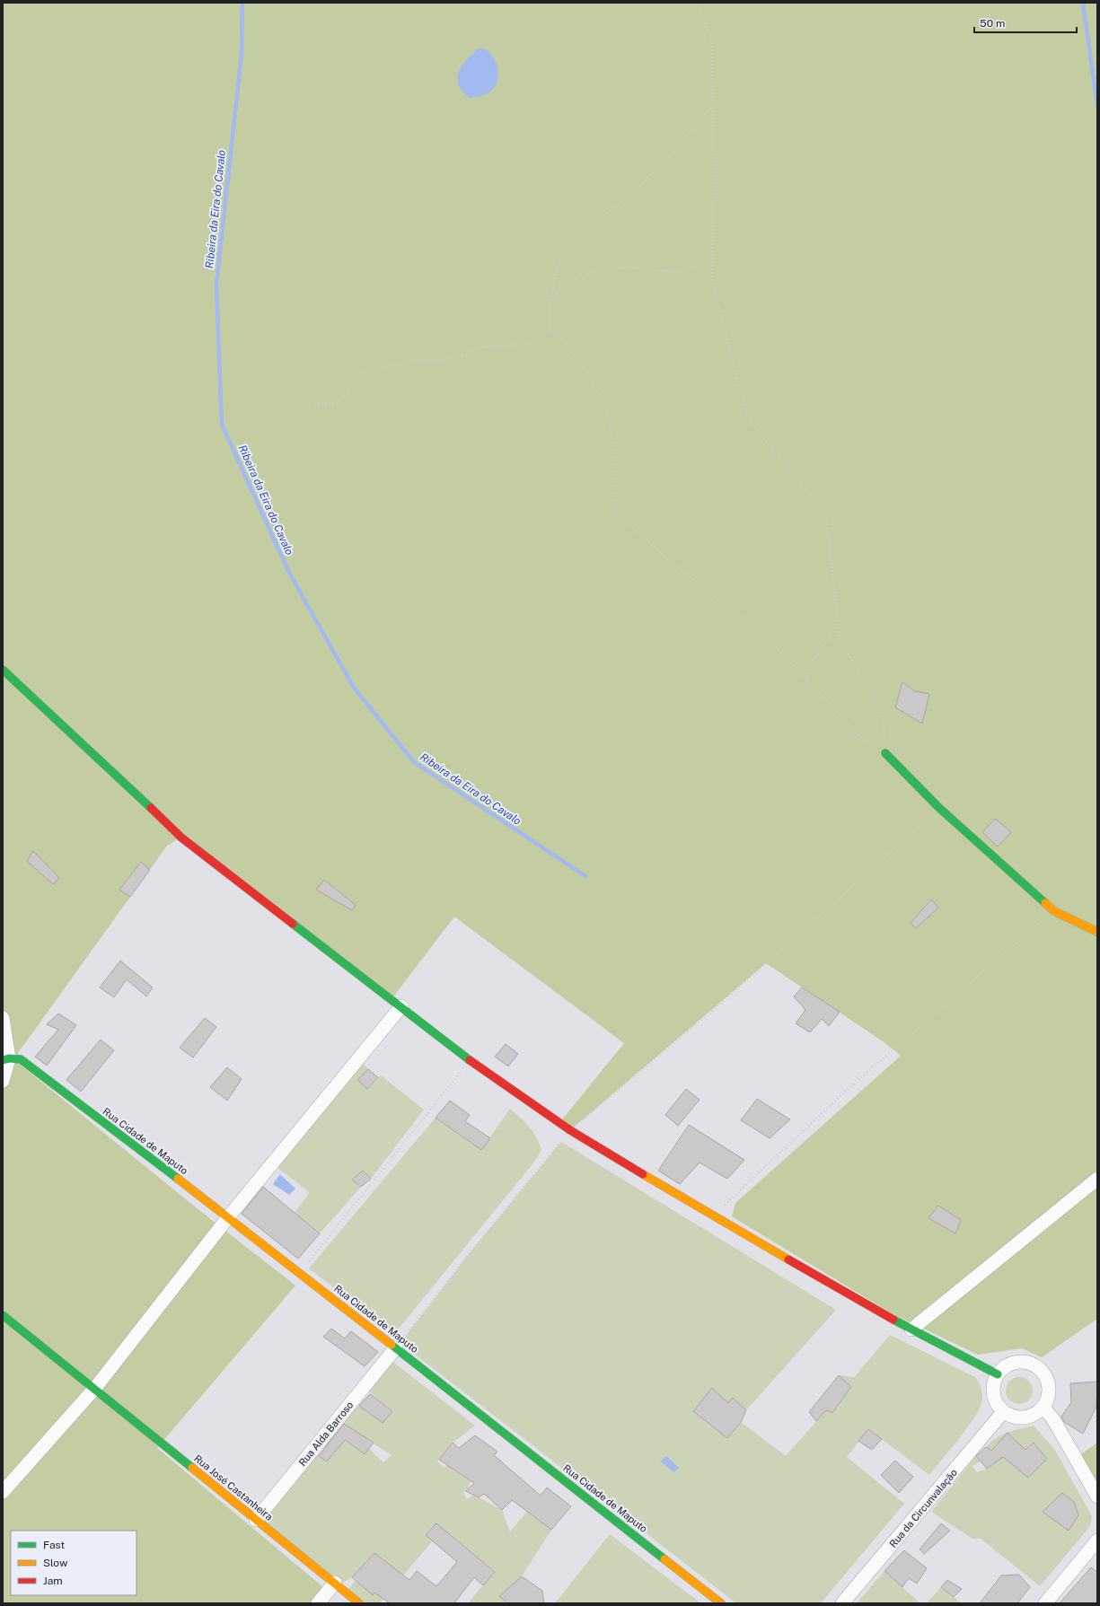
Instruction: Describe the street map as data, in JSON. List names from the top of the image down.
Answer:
{
  "streets": {
    "street": [
      "Rua Cidade de Maputo",
      "Rua Alda Barroso",
      "Rua José Castanheira",
      "Rua da Circunvalação"
    ]
  },
  "crossings": [
    ["Rua Cidade de Maputo", "Rua Alda Barroso"],
    ["Rua Alda Barroso", "Rua José Castanheira"]
  ],
  "water": ["Ribeira da Eira do Cavalo"],
  "legend": ["Fast", "Slow", "Jam"],
  "scale_bar": "50 m"
}
